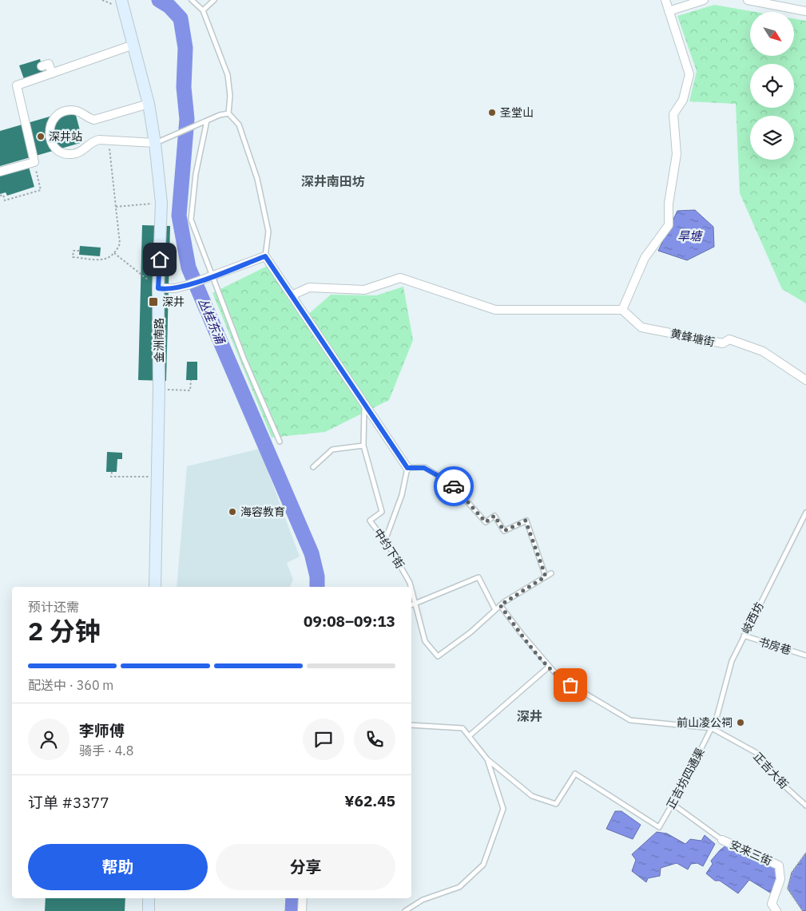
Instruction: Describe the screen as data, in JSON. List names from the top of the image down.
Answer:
{
  "streets": {
    "main road": ["金洲南路"],
    "street": ["黄蜂塘街", "安来三街"],
    "lane": [
      "中约下街",
      "岐西坊",
      "书房巷",
      "正吉大街",
      "正吉坊四通渠"
    ]
  },
  "crossings": [
    ["岐西坊", "书房巷"],
    ["岐西坊", "正吉大街"],
    ["岐西坊", "正吉坊四通渠"],
    ["正吉大街", "正吉坊四通渠"]
  ],
  "districts": ["深井南田坊", "深井"],
  "water": ["旱塘", "丛桂东涌"],
  "places": {
    "other": [
      "圣堂山",
      "深井站",
      "海容教育",
      "前山凌公祠"
    ],
    "transit": ["深井"]
  },
  "north": "bottom right",
  "page": {
    "heading": ["2 分钟", "预计还需", "09:08–09:13"],
    "panel": [
      "李师傅",
      "骑手 · 4.8",
      "订单 #3377",
      "¥62.45"
    ],
    "bar": "配送中 · 360 m",
    "buttons": ["帮助", "分享"]
  }
}
